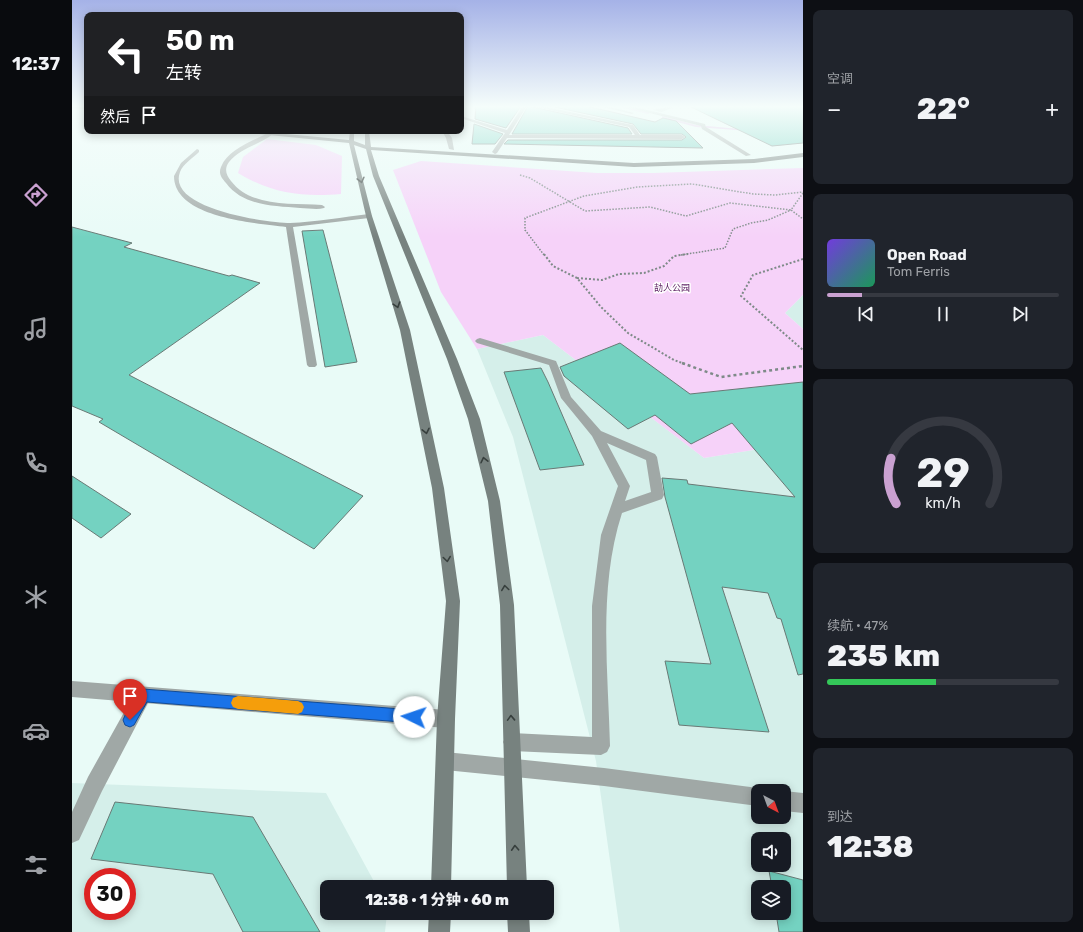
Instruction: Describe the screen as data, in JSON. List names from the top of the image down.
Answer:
{
  "parks": ["劼人公园"],
  "north": "bottom right",
  "page": {
    "tabs": "12:37",
    "tile": [
      "空调",
      ["续航 · 47%", "235 km"],
      ["到达", "12:38"]
    ],
    "turn": ["50 m", "左转"],
    "heat": ["−", "22°", "+"],
    "then": "然后",
    "song": ["Open Road", "Tom Ferris"],
    "limit": "30",
    "trip": "12:38 · 1 分钟 · 60 m",
    "gauge": ["29", "km/h"]
  }
}
